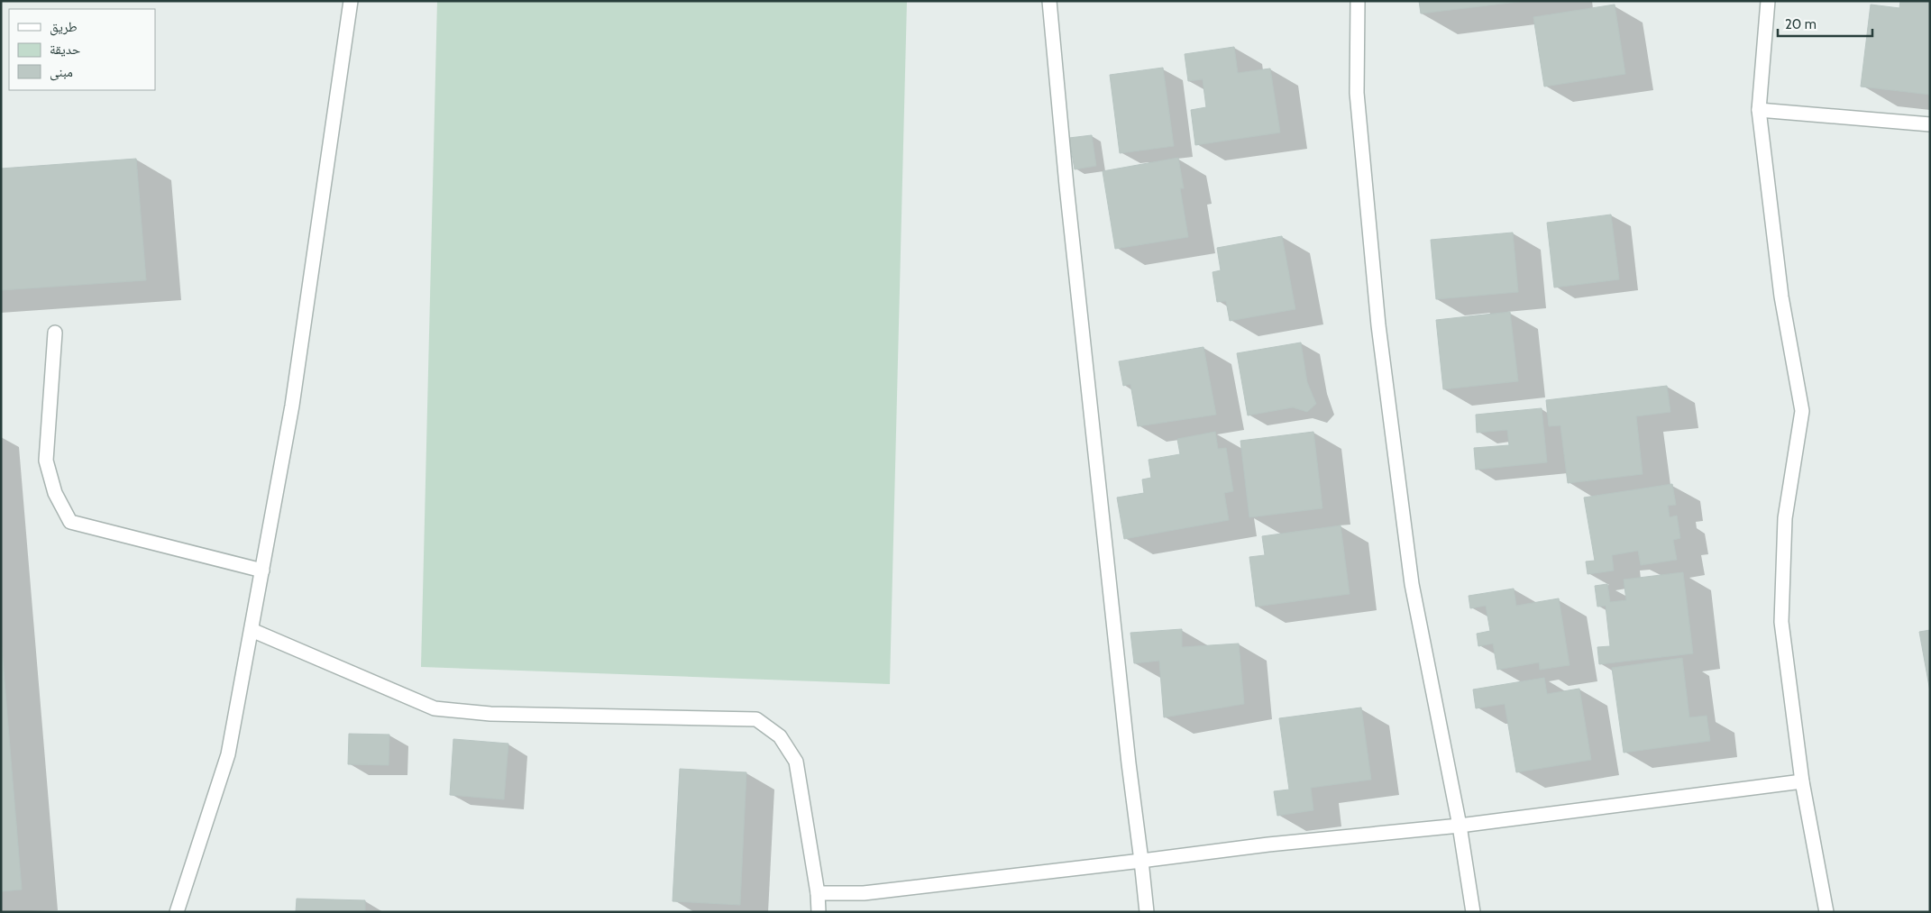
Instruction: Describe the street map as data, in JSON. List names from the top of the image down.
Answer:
{
  "legend": ["طريق", "حديقة", "مبنى"],
  "scale_bar": "20 m"
}
